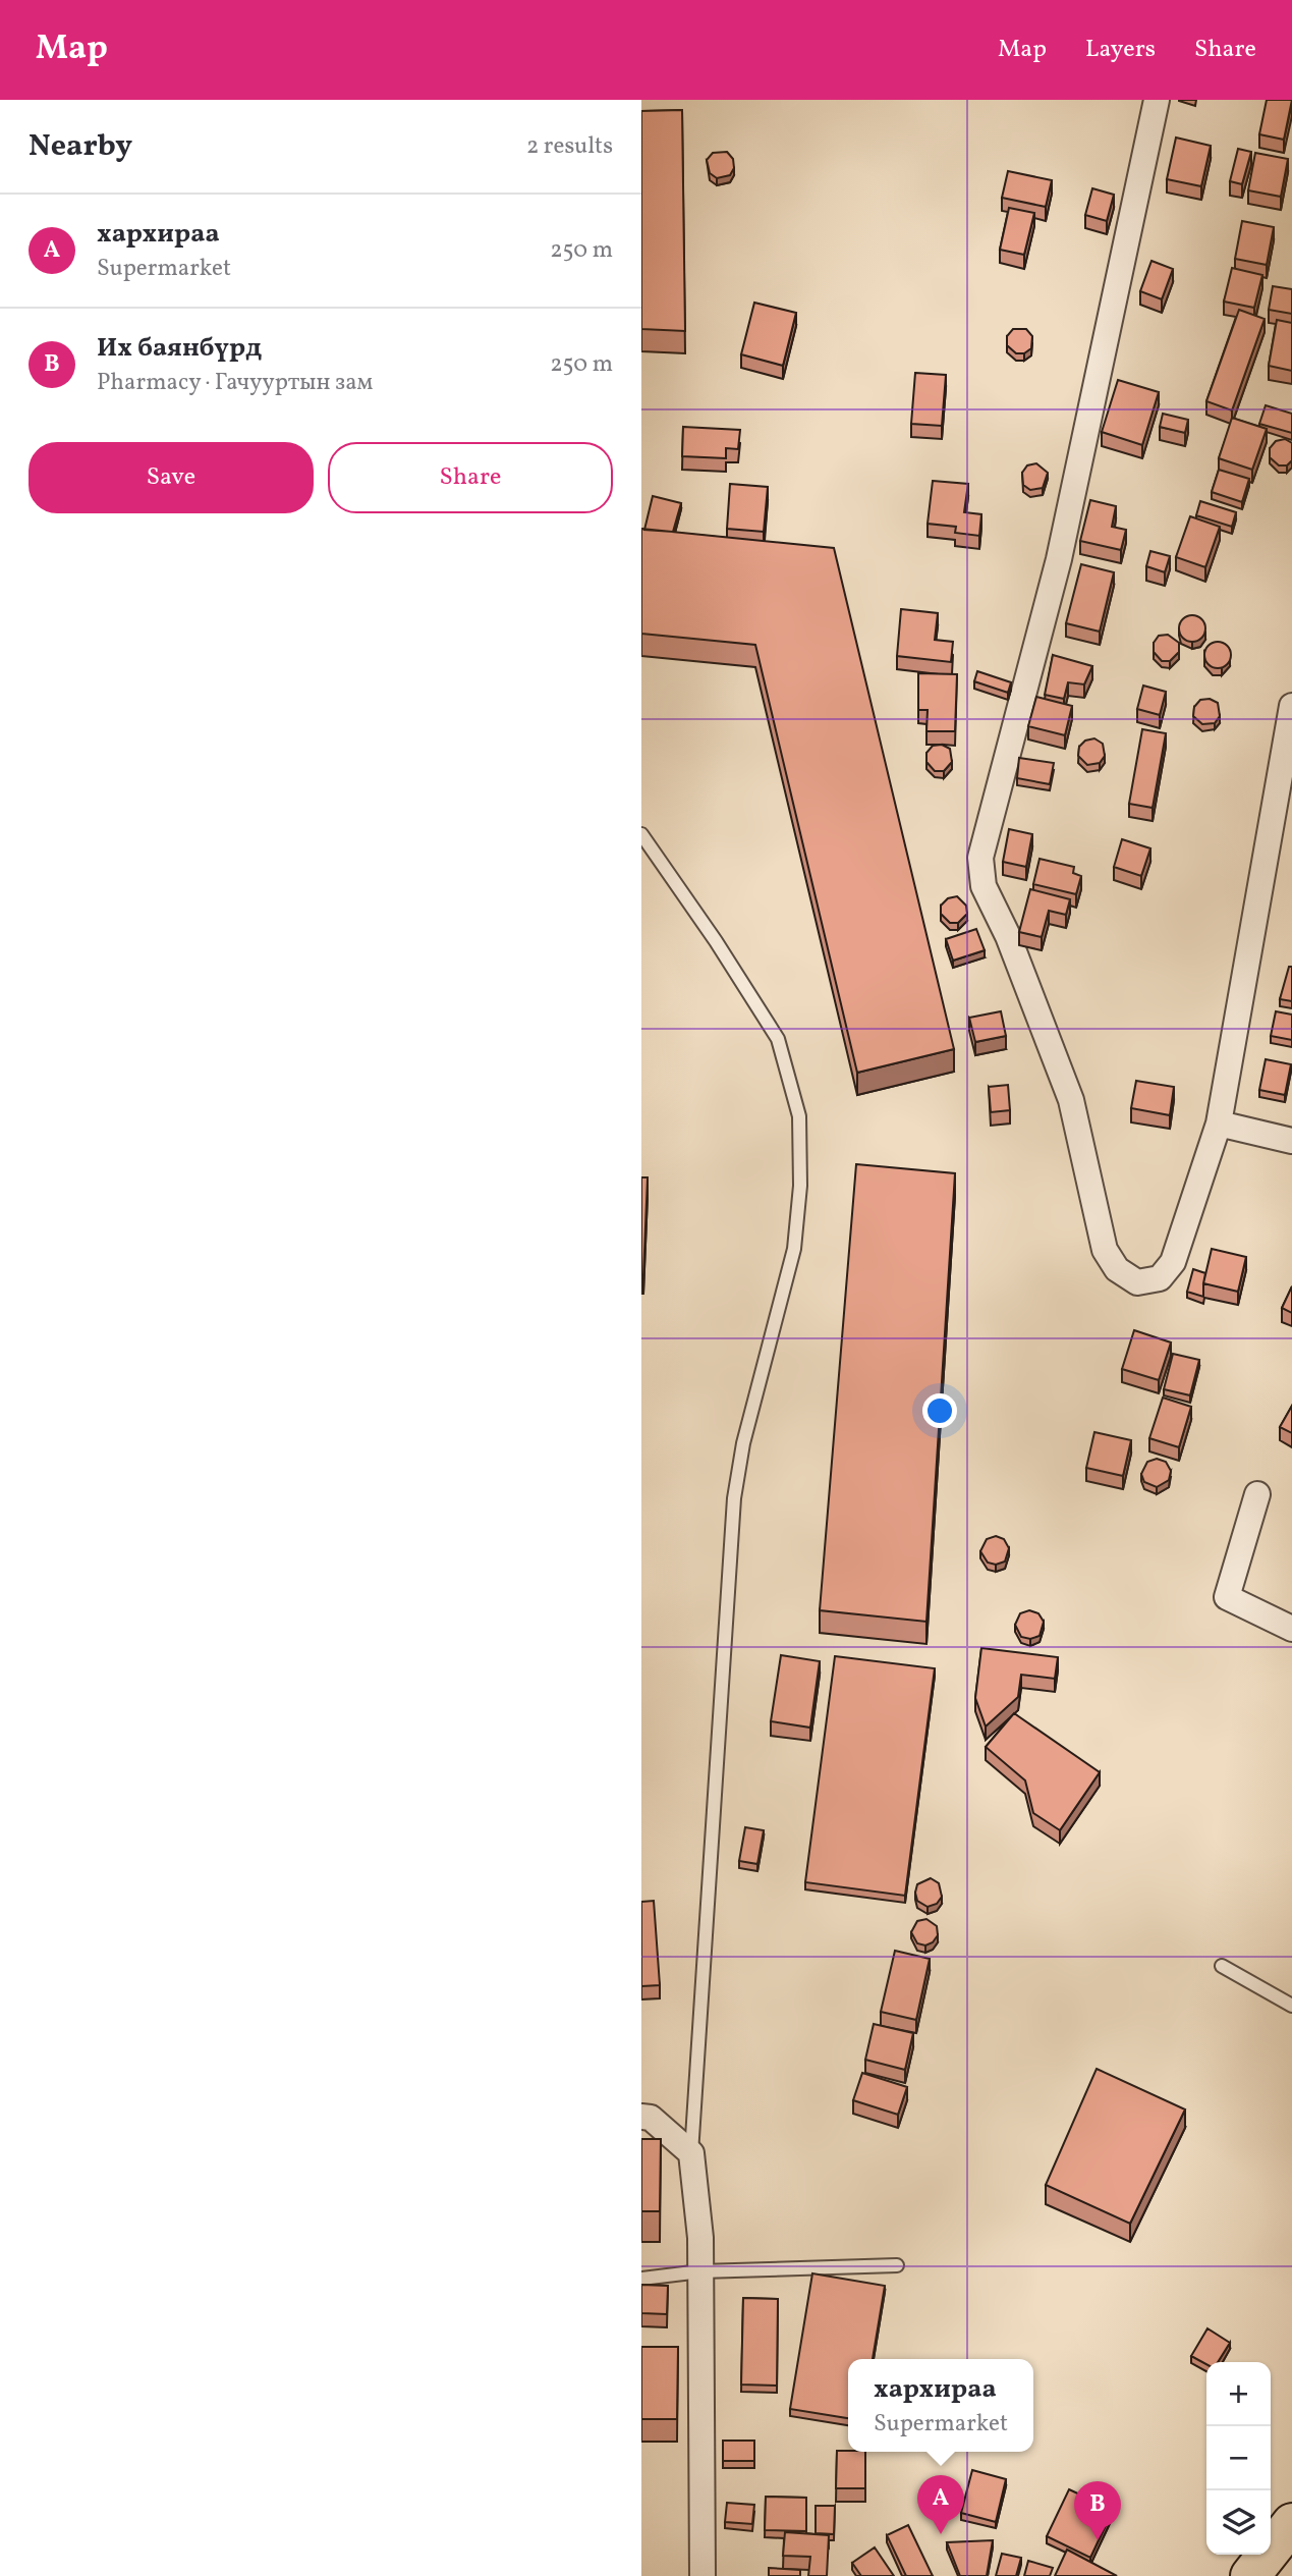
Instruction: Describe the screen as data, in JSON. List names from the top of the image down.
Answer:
{
  "page": {
    "header": "Map",
    "nav": ["Map", "Layers", "Share"],
    "heading": ["Nearby", "2 results"],
    "list": [
      {
        "mark": "A",
        "name": "хархираа",
        "note": "Supermarket",
        "value": "250 m"
      },
      {
        "mark": "B",
        "name": "Их баянбүрд",
        "note": "Pharmacy · Гачууртын зам",
        "value": "250 m"
      }
    ],
    "buttons": ["Save", "Share"],
    "popup": ["хархираа", "Supermarket"],
    "map_buttons": ["+", "−"],
    "pins": ["A", "B"]
  }
}
